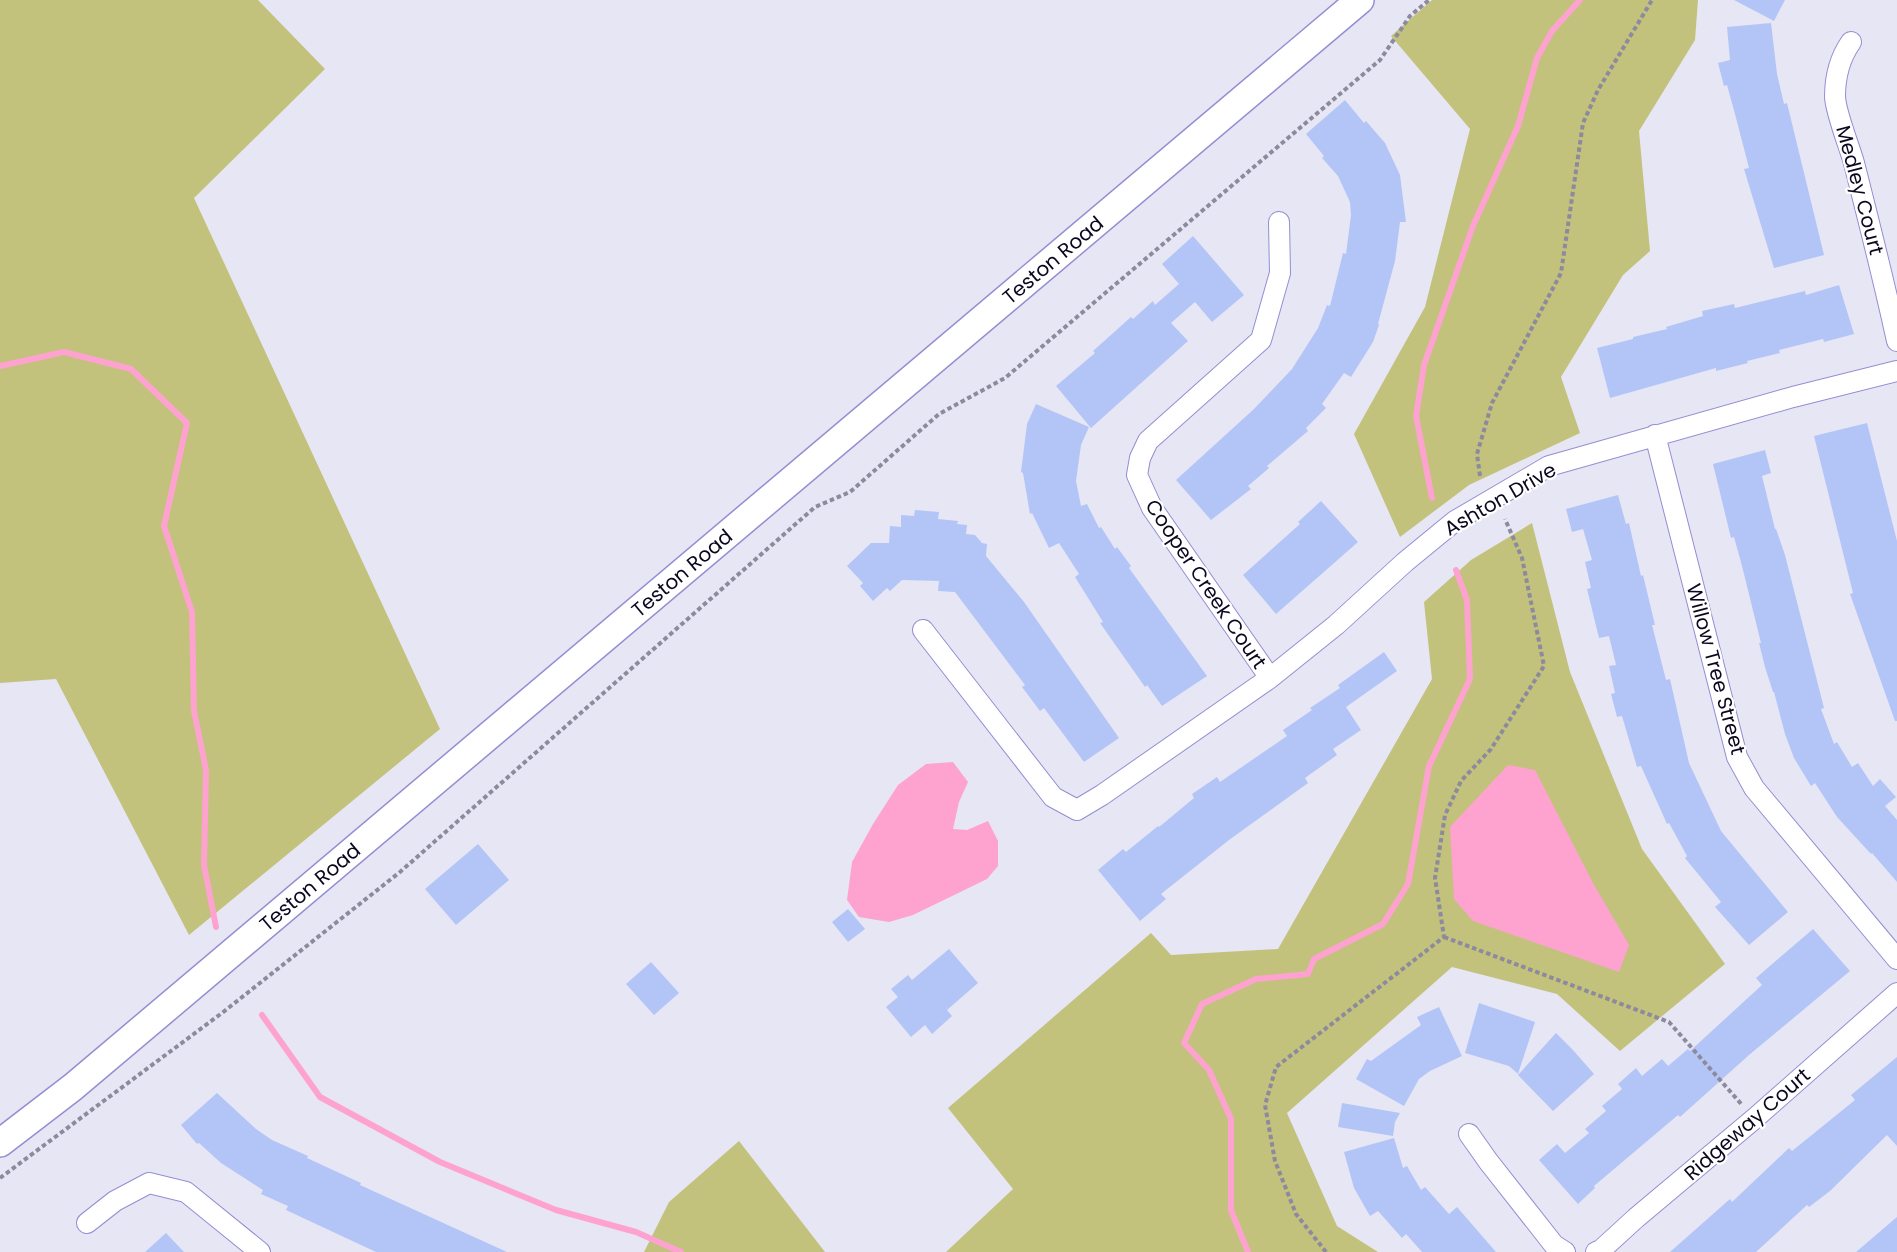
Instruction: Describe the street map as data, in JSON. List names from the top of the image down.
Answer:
{
  "streets": {
    "main road": ["Teston Road"],
    "street": [
      "Medley Court",
      "Ashton Drive",
      "Cooper Creek Court",
      "Willow Tree Street",
      "Ridgeway Court"
    ]
  },
  "crossings": [
    ["Ashton Drive", "Cooper Creek Court"],
    ["Ashton Drive", "Willow Tree Street"]
  ]
}
